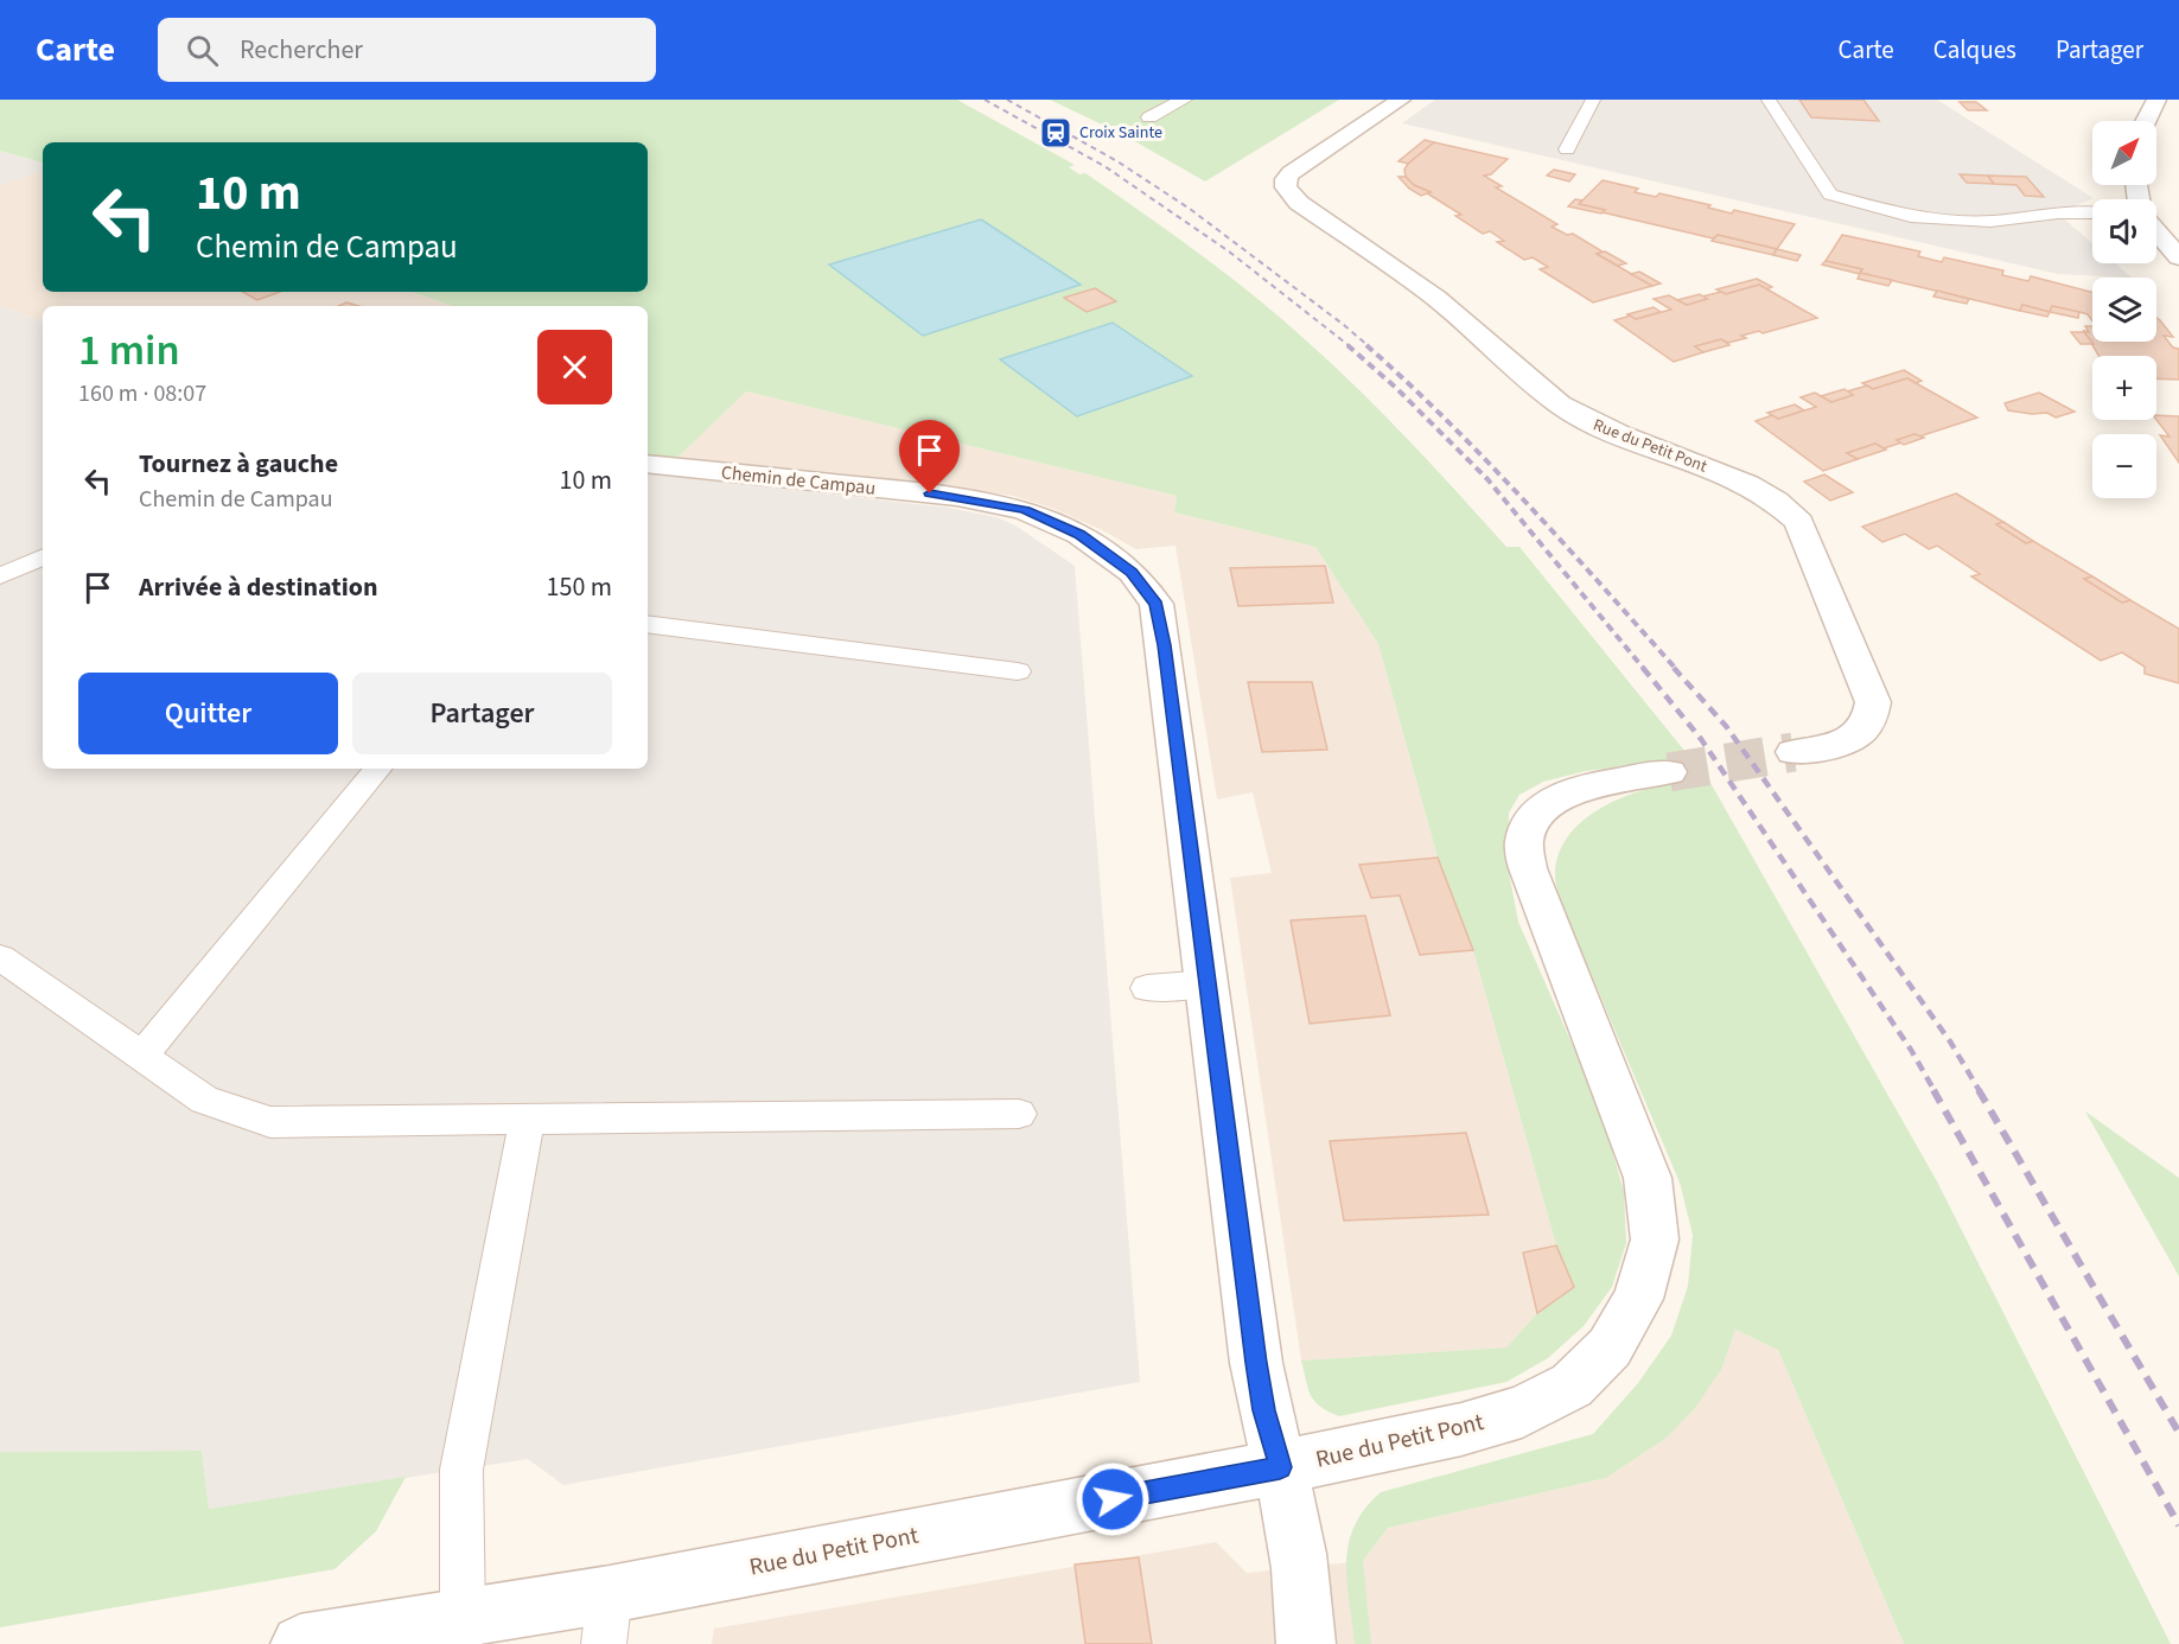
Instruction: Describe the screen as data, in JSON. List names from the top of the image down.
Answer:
{
  "streets": {
    "street": ["Rue du Petit Pont", "Chemin de Campau"]
  },
  "crossings": [
    ["Rue du Petit Pont", "Chemin de Campau"]
  ],
  "places": {
    "station": ["Croix Sainte"]
  },
  "north": "top right",
  "page": {
    "header": "Carte",
    "search": "Rechercher",
    "nav": ["Carte", "Calques", "Partager"],
    "map_buttons": ["+", "−"],
    "turn": ["10 m", "Chemin de Campau"],
    "heading": ["1 min", "160 m · 08:07"],
    "list": [
      {
        "name": "Tournez à gauche",
        "note": "Chemin de Campau",
        "value": "10 m"
      },
      {
        "name": "Arrivée à destination",
        "value": "150 m"
      }
    ],
    "buttons": ["Quitter", "Partager"]
  }
}
